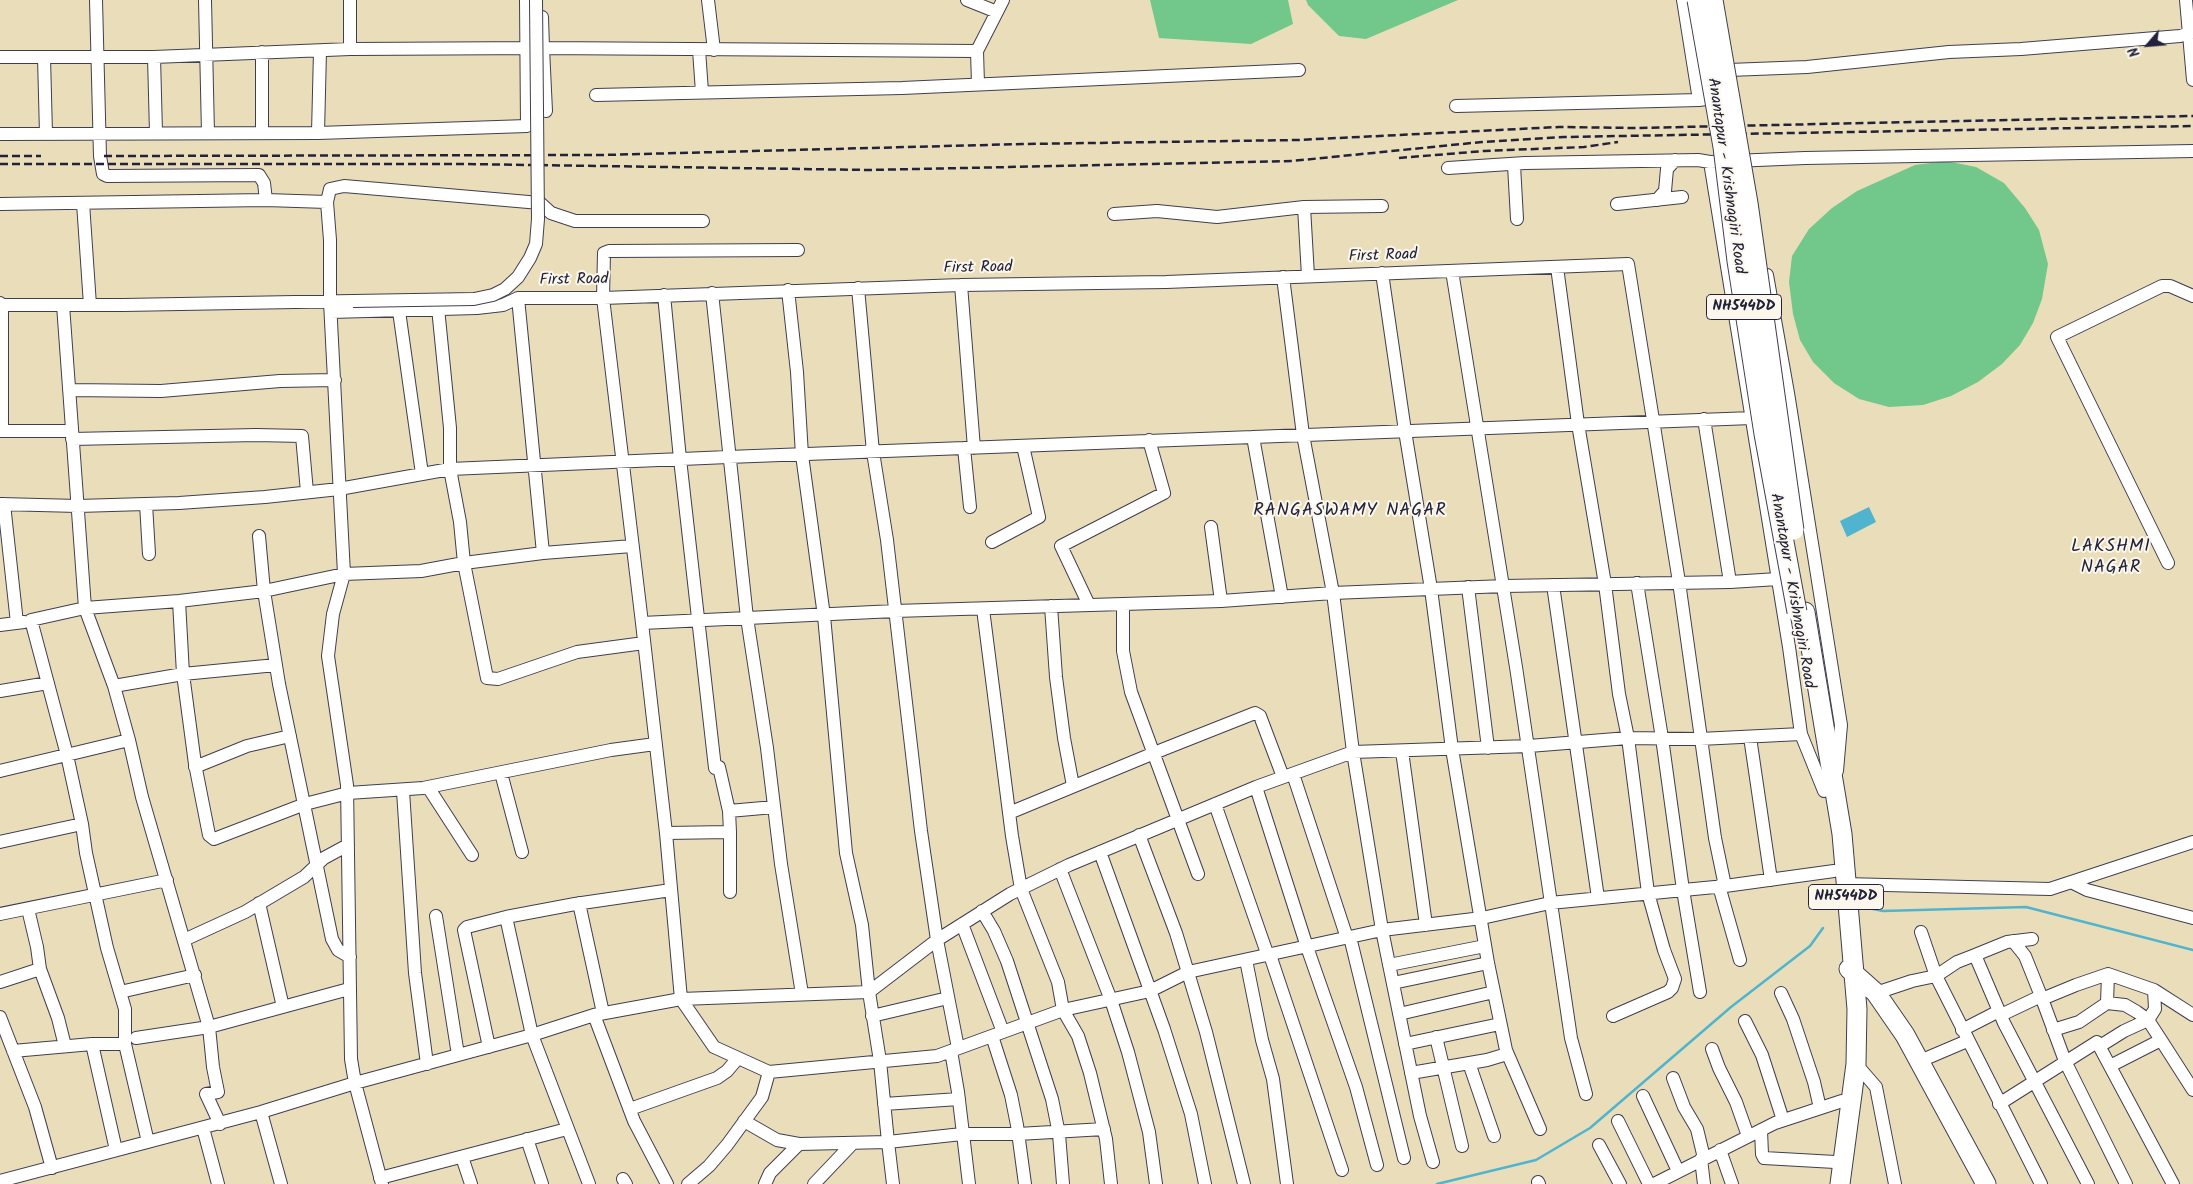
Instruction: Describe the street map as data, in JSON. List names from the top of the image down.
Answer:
{
  "streets": {
    "highway": ["Anantapur - Krishnagiri Road", "NH544DD"],
    "street": ["First Road"]
  },
  "crossings": [
    ["Anantapur - Krishnagiri Road", "NH544DD"]
  ],
  "districts": ["RANGASWAMY NAGAR", "LAKSHMI NAGAR"],
  "north": "bottom left"
}
